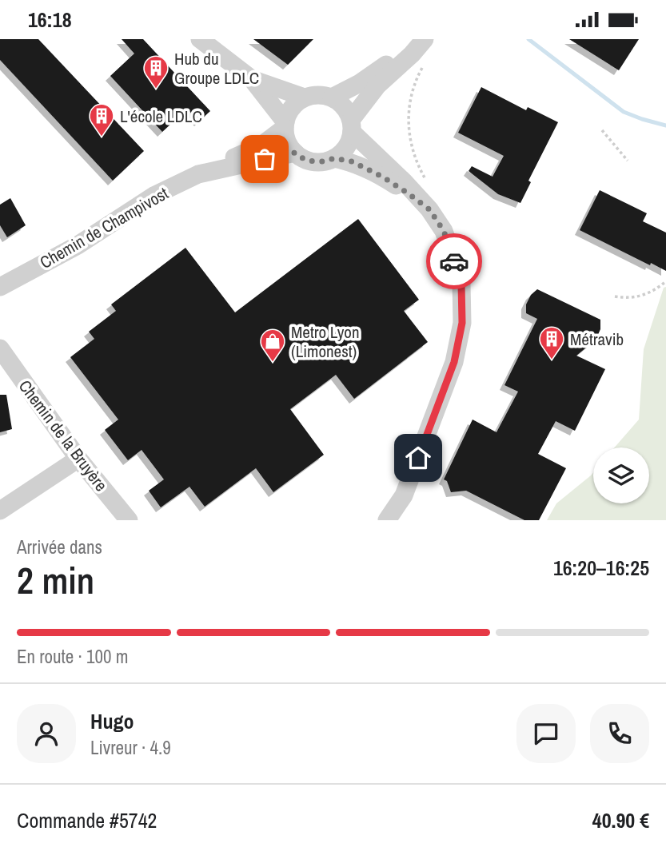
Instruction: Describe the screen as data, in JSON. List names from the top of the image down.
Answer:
{
  "streets": {
    "street": ["Chemin de Champivost", "Chemin de la Bruyère"]
  },
  "places": {
    "building": ["Hub du Groupe LDLC", "L'école LDLC", "Métravib"],
    "shop": ["Metro Lyon (Limonest)"]
  },
  "page": {
    "status": "16:18",
    "heading": ["2 min", "Arrivée dans", "16:20–16:25"],
    "panel": [
      "Hugo",
      "Livreur · 4.9",
      "Commande #5742",
      "40.90 €"
    ],
    "bar": "En route · 100 m"
  }
}
